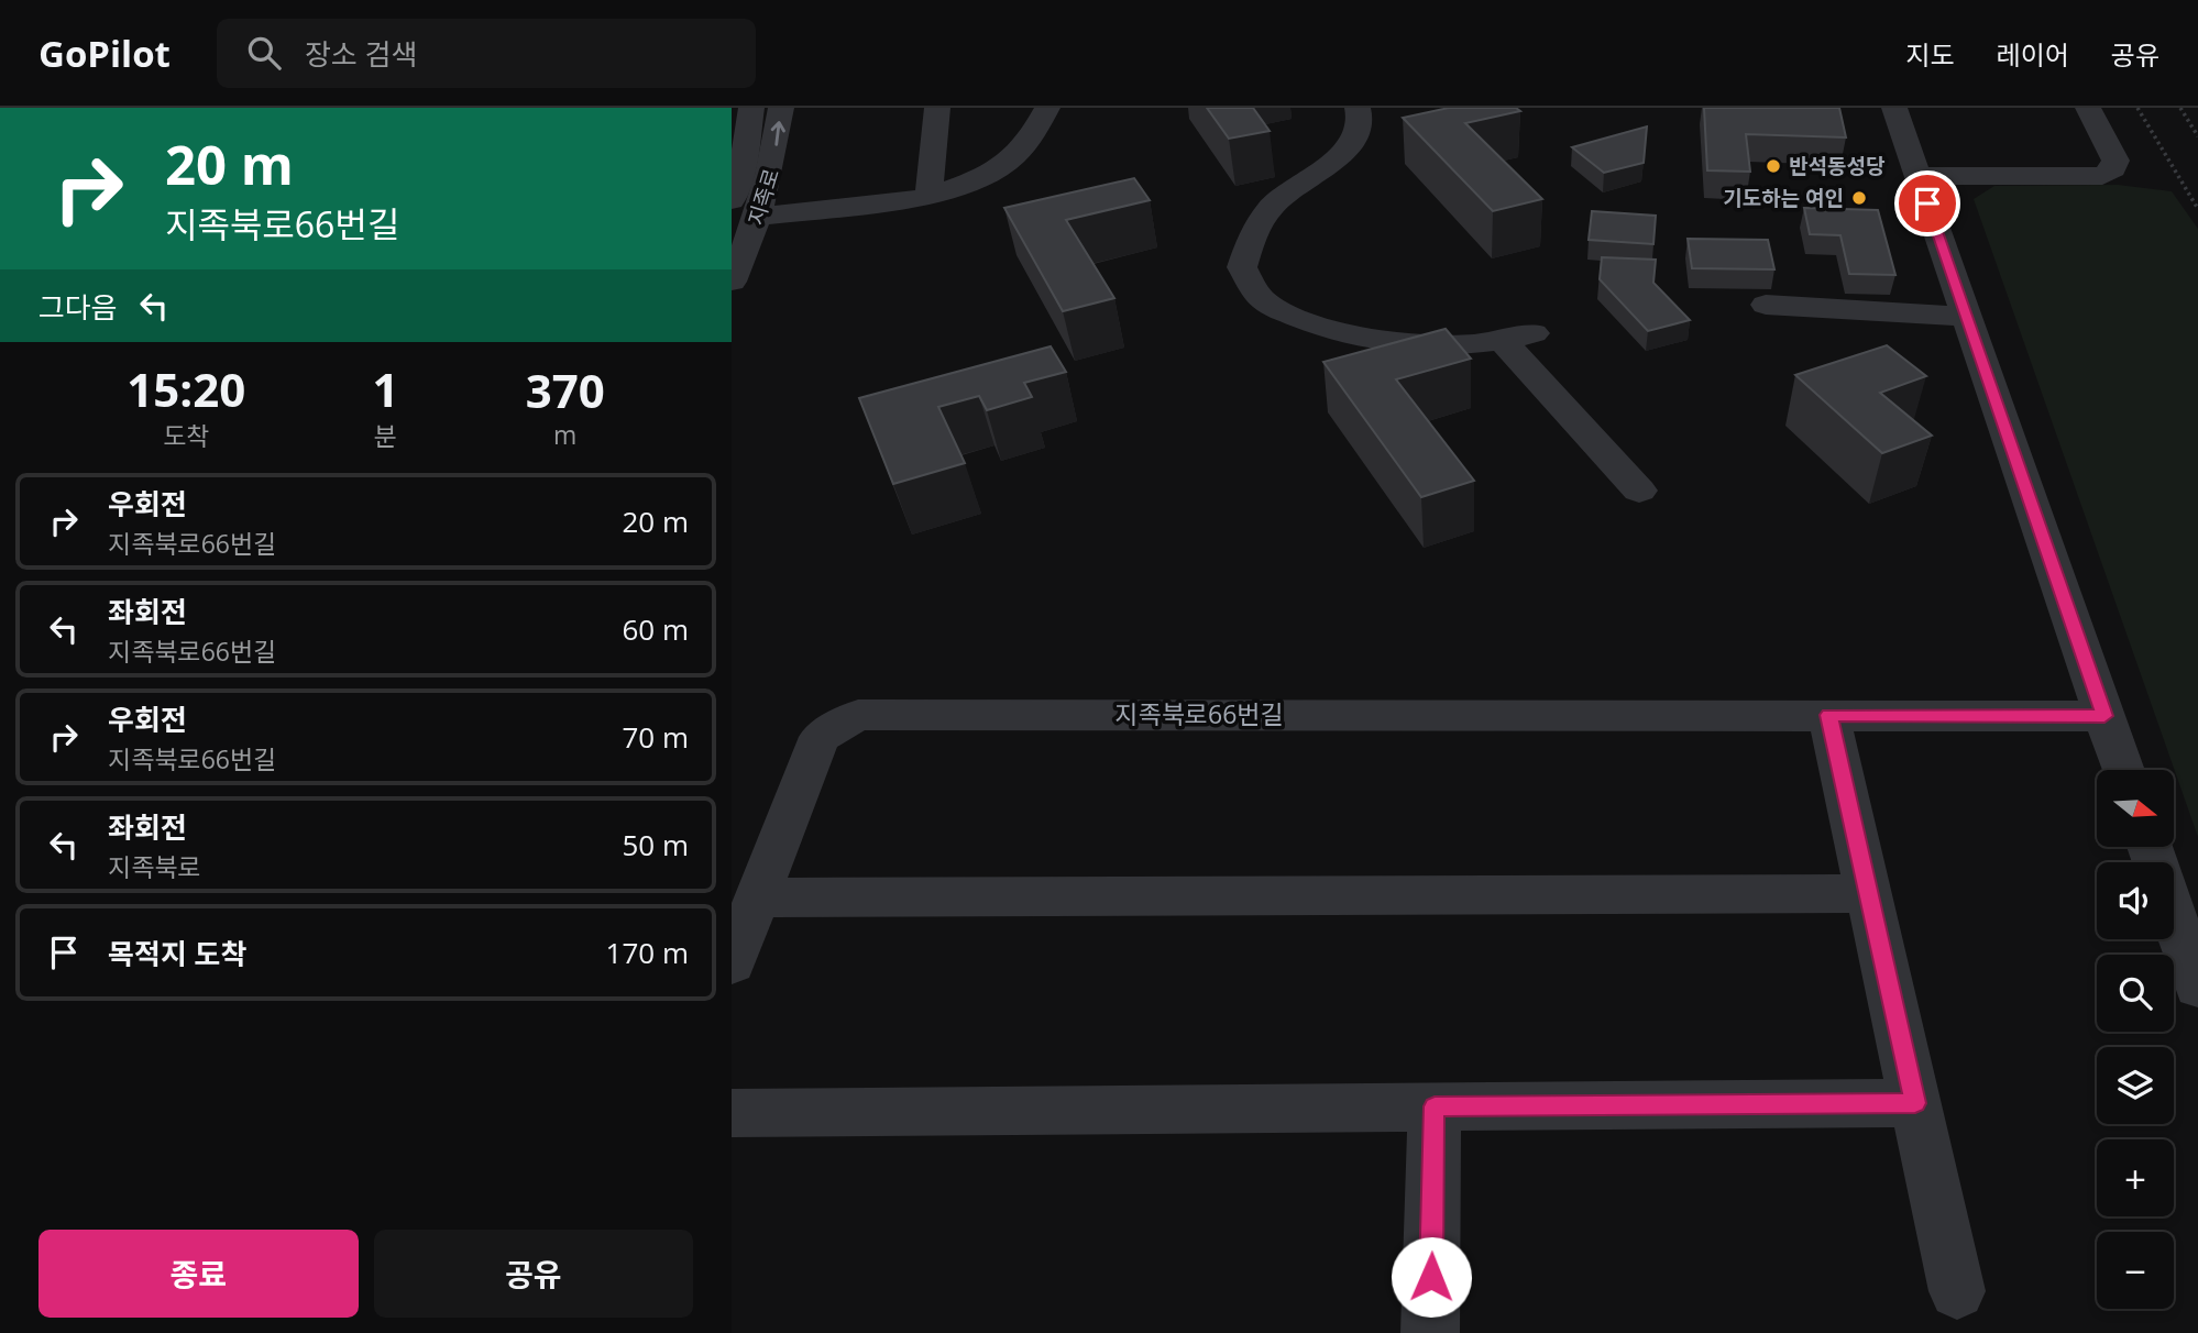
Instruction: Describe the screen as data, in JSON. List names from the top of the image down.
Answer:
{
  "streets": {
    "street": ["지족로", "지족북로66번길"]
  },
  "places": ["반석동성당", "기도하는 여인"],
  "north": "right",
  "page": {
    "header": "GoPilot",
    "search": "장소 검색",
    "nav": ["지도", "레이어", "공유"],
    "turn": ["20 m", "지족북로66번길"],
    "then": "그다음",
    "eta": [
      "15:20",
      "도착",
      "1",
      "분",
      "370",
      "m"
    ],
    "list": [
      {
        "name": "우회전",
        "note": "지족북로66번길",
        "value": "20 m"
      },
      {
        "name": "좌회전",
        "note": "지족북로66번길",
        "value": "60 m"
      },
      {
        "name": "우회전",
        "note": "지족북로66번길",
        "value": "70 m"
      },
      {
        "name": "좌회전",
        "note": "지족북로",
        "value": "50 m"
      },
      {
        "name": "목적지 도착",
        "value": "170 m"
      }
    ],
    "map_buttons": ["+", "−"],
    "buttons": ["종료", "공유"]
  }
}
